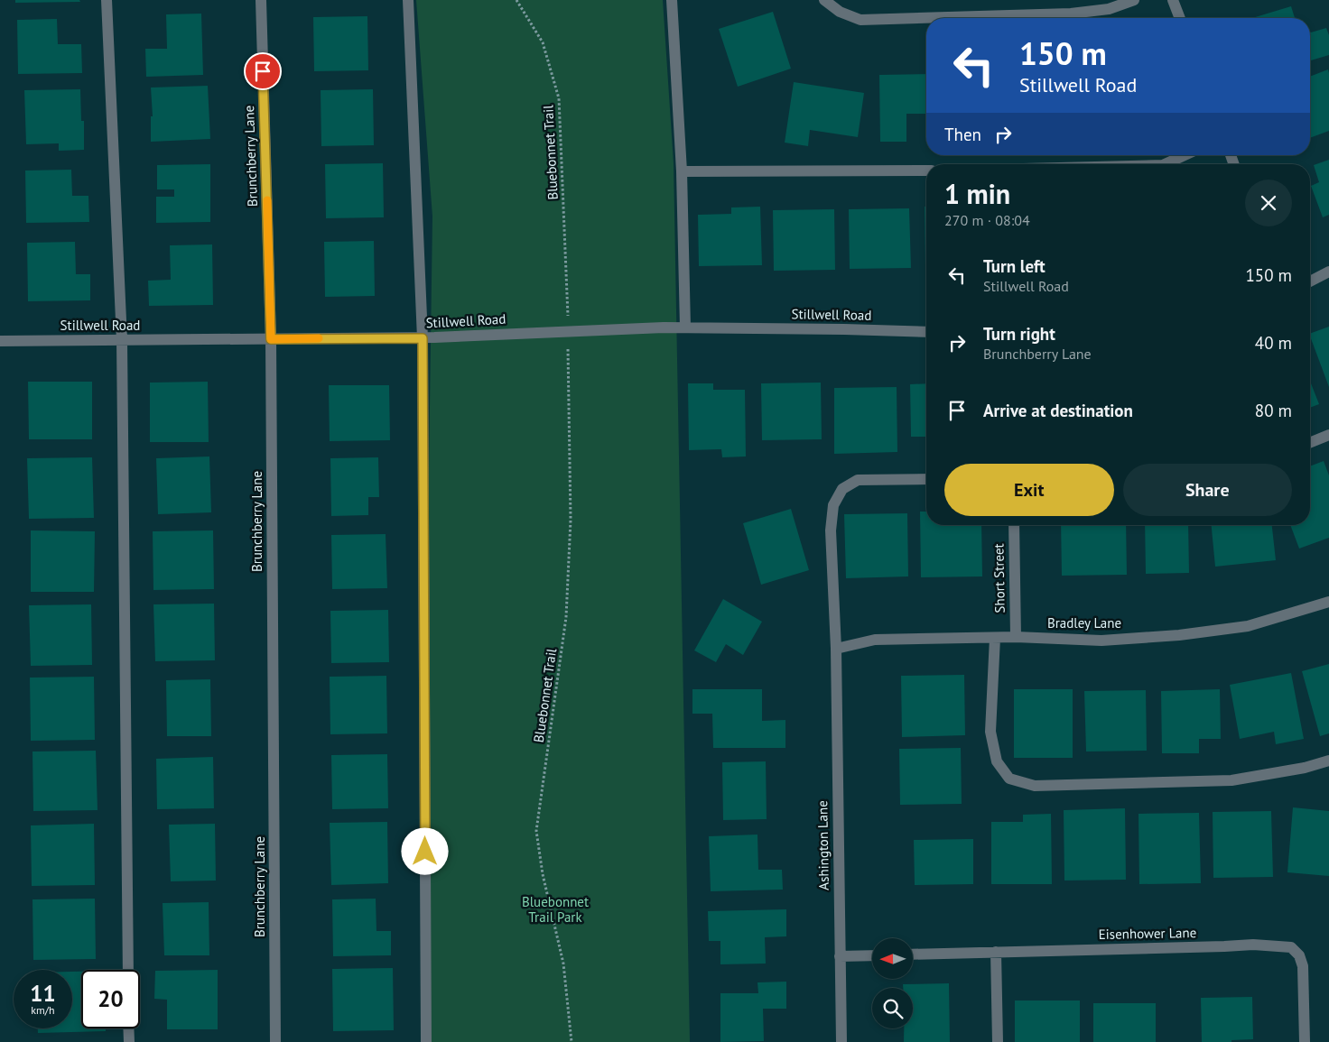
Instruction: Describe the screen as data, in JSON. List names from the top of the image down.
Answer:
{
  "streets": {
    "street": [
      "Brunchberry Lane",
      "Stillwell Road",
      "Short Street",
      "Bradley Lane",
      "Ashington Lane",
      "Eisenhower Lane"
    ],
    "path": ["Bluebonnet Trail"]
  },
  "crossings": [
    ["Brunchberry Lane", "Stillwell Road"],
    ["Short Street", "Bradley Lane"],
    ["Bradley Lane", "Ashington Lane"]
  ],
  "parks": ["Bluebonnet Trail Park"],
  "north": "left",
  "page": {
    "turn": ["150 m", "Stillwell Road"],
    "then": "Then",
    "heading": ["1 min", "270 m · 08:04"],
    "list": [
      {
        "name": "Turn left",
        "note": "Stillwell Road",
        "value": "150 m"
      },
      {
        "name": "Turn right",
        "note": "Brunchberry Lane",
        "value": "40 m"
      },
      {
        "name": "Arrive at destination",
        "value": "80 m"
      }
    ],
    "buttons": ["Exit", "Share"],
    "speed": "11 km/h",
    "limit": "20"
  }
}
